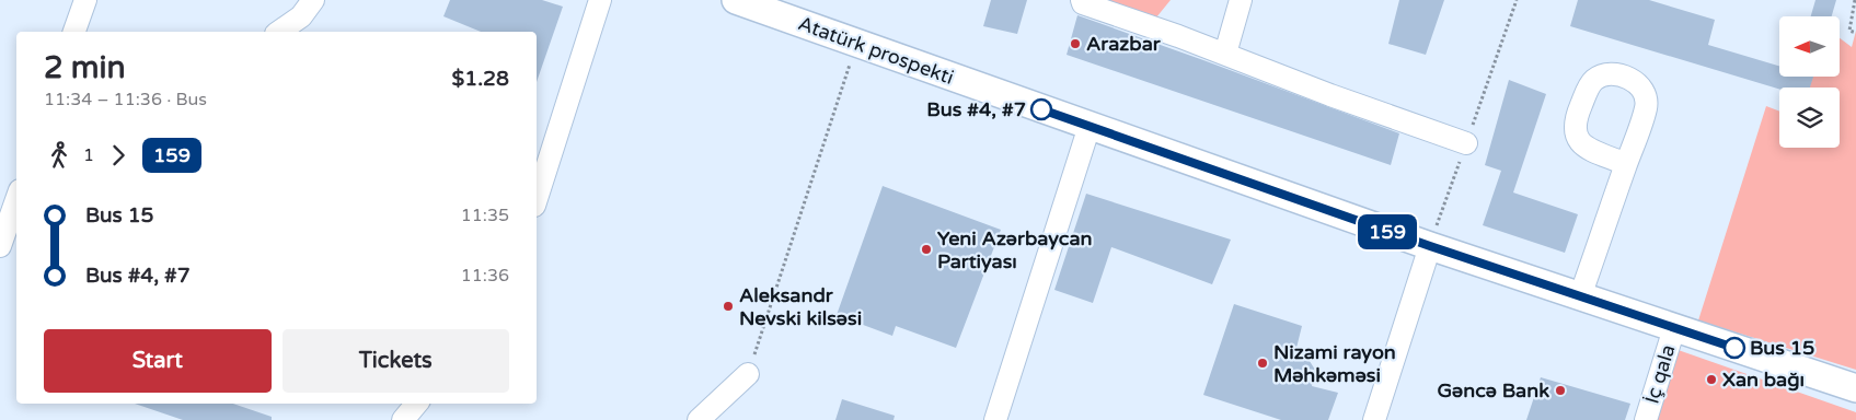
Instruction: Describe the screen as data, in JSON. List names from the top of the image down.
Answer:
{
  "streets": {
    "main road": ["Atatürk prospekti"],
    "street": ["İç qala"]
  },
  "crossings": [
    ["Atatürk prospekti", "İç qala"]
  ],
  "places": [
    "Arazbar",
    "Bus #4, #7",
    "Yeni Azərbaycan Partiyası",
    "Aleksandr Nevski kilsəsi",
    "Bus 15",
    "Nizami rayon Məhkəməsi",
    "Xan bağı",
    "Gəncə Bank"
  ],
  "lines": ["bus line 159"],
  "north": "left",
  "page": {
    "on_map": "159",
    "heading": ["2 min", "11:34 – 11:36 · Bus", "$1.28"],
    "legs": ["1", "159"],
    "list": [
      {
        "name": "Bus 15",
        "value": "11:35"
      },
      {
        "name": "Bus #4, #7",
        "value": "11:36"
      }
    ],
    "buttons": ["Start", "Tickets"]
  }
}
